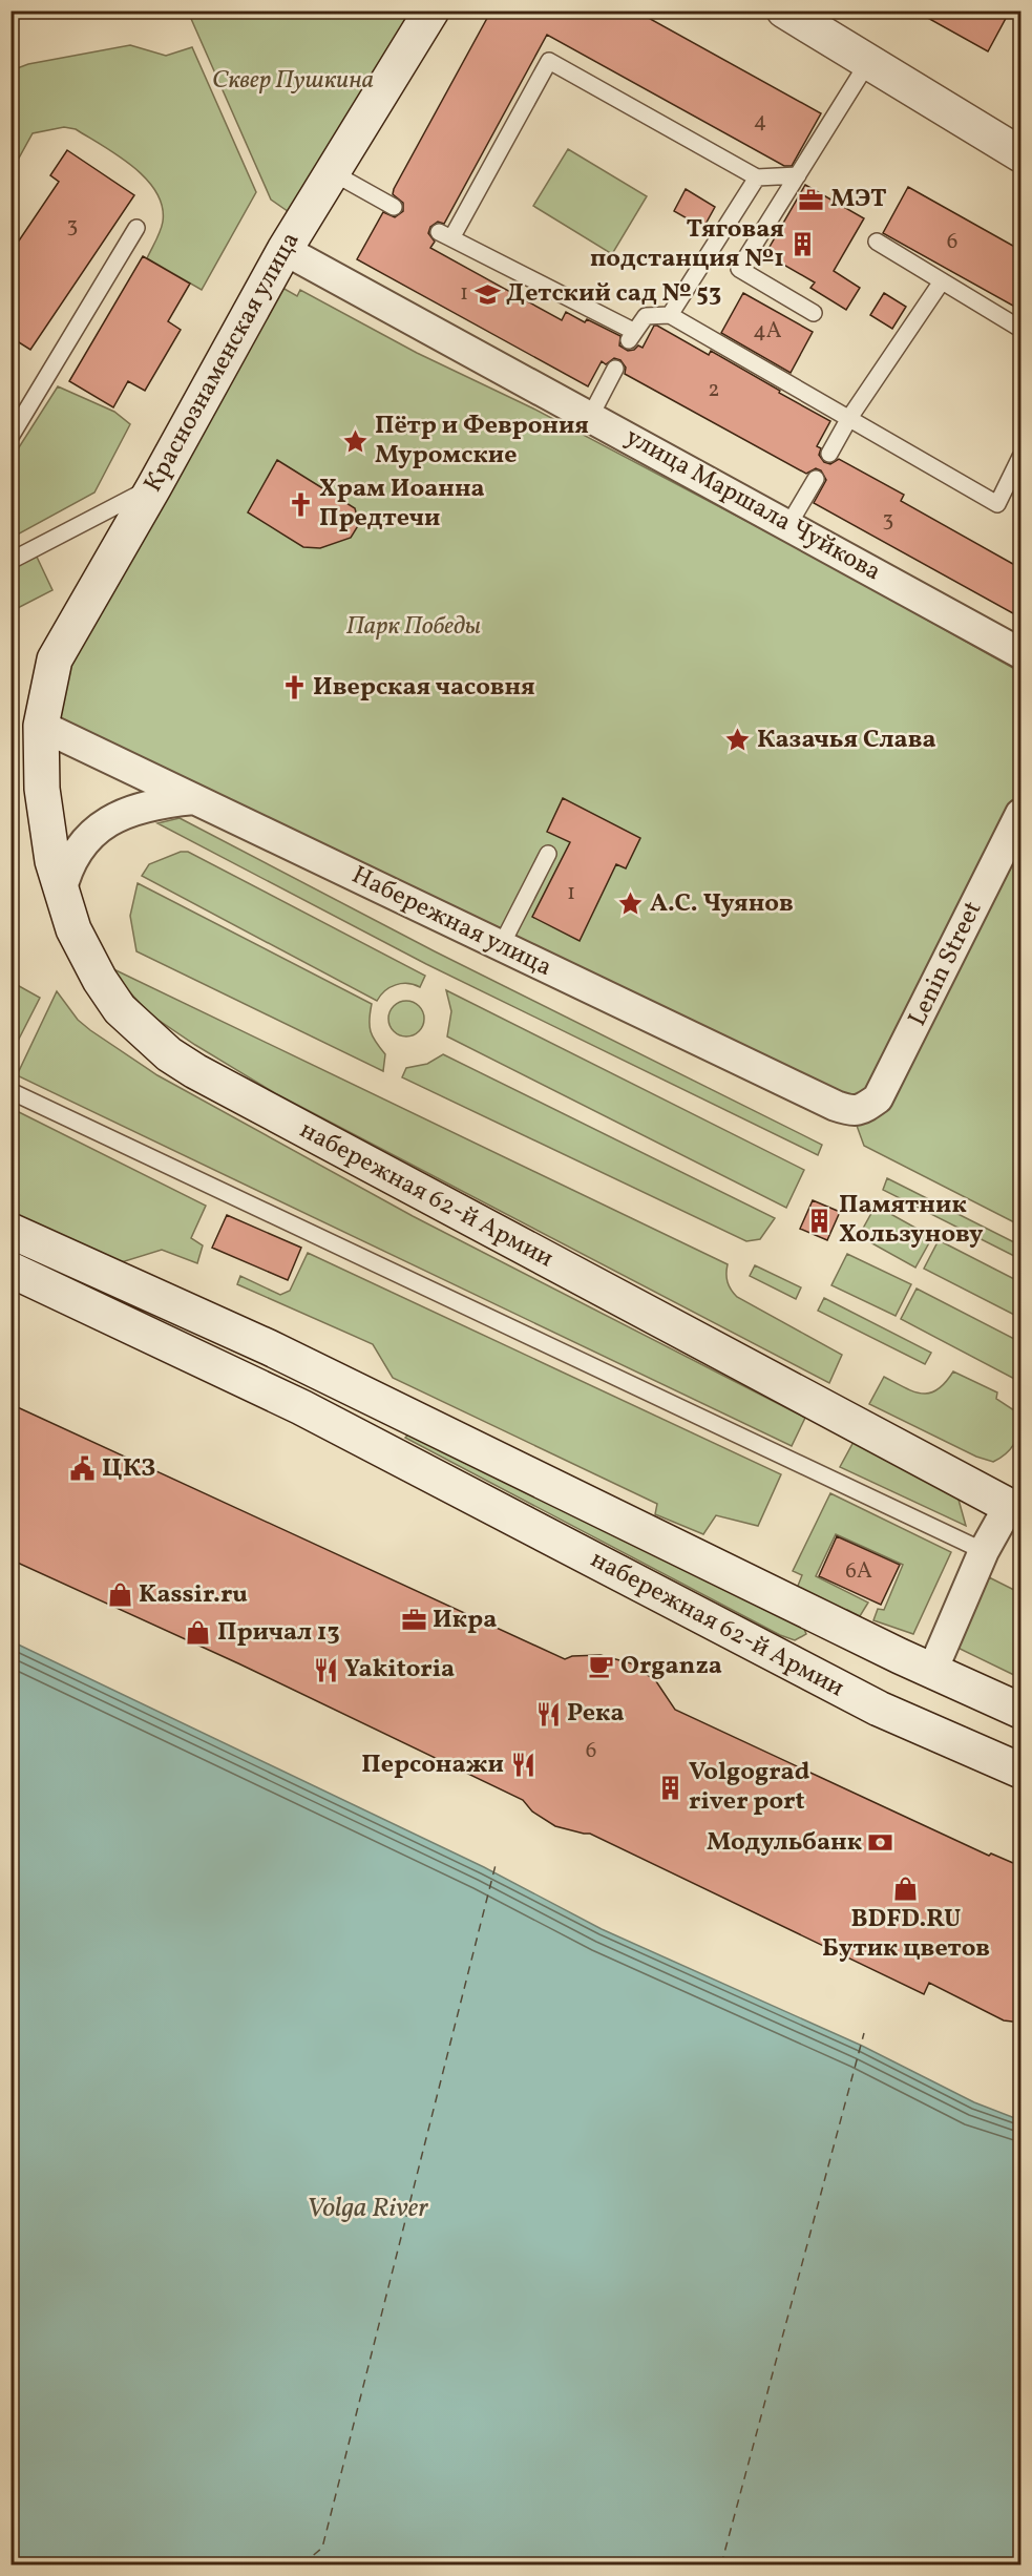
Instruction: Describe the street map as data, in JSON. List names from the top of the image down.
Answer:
{
  "streets": {
    "main road": ["Краснознаменская улица", "набережная 62-й Армии"],
    "street": ["улица Маршала Чуйкова", "Набережная улица", "Lenin Street"]
  },
  "crossings": [
    ["Краснознаменская улица", "улица Маршала Чуйкова"],
    ["Краснознаменская улица", "Набережная улица"],
    ["Краснознаменская улица", "набережная 62-й Армии"],
    ["Набережная улица", "Lenin Street"],
    ["Набережная улица", "набережная 62-й Армии"]
  ],
  "water": ["Volga River"],
  "parks": ["Сквер Пушкина", "Парк Победы"],
  "places": {
    "office": ["МЭТ", "Икра"],
    "building": ["Тяговая подстанция №1", "Памятник Хользунову", "Volgograd river port"],
    "school or university": ["Детский сад № 53"],
    "place": ["Пётр и Феврония Муромские", "Казачья Слава", "А.С. Чуянов"],
    "church": ["Храм Иоанна Предтечи", "Иверская часовня"],
    "public building": ["ЦКЗ"],
    "shop": ["Kassir.ru", "Причал 13", "BDFD.RU Бутик цветов"],
    "cafe": ["Organza"],
    "restaurant": ["Yakitoria", "Река", "Персонажи"],
    "bank": ["Модульбанк"]
  },
  "house_numbers": [
    "4",
    "3",
    "6",
    "1",
    "4А",
    "2",
    "3",
    "1",
    "6А",
    "6"
  ]
}
